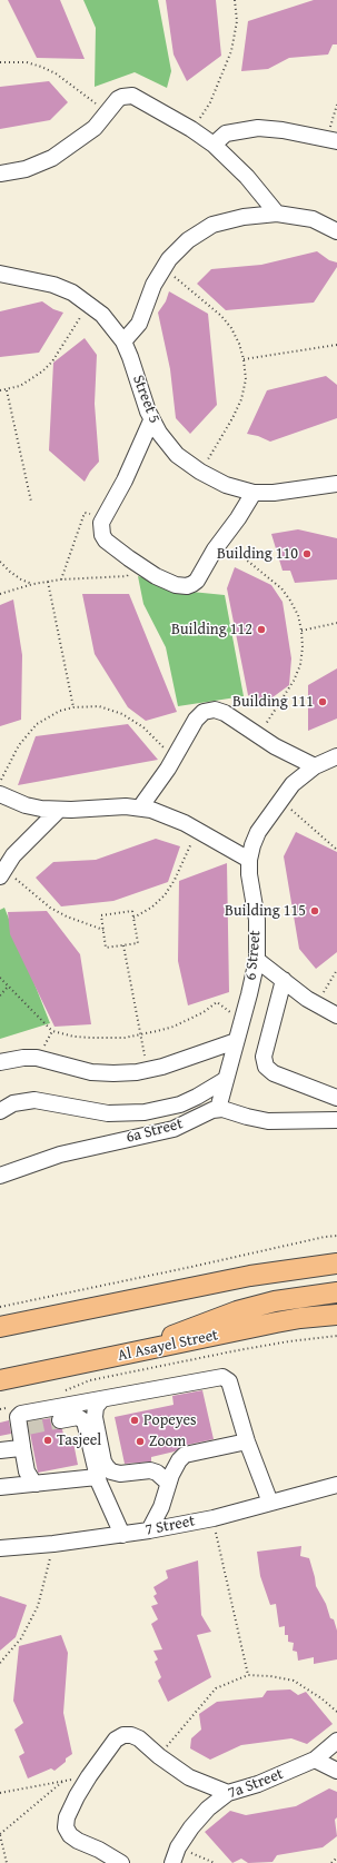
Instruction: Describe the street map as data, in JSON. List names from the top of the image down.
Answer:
{
  "streets": {
    "main road": ["Al Asayel Street"],
    "street": [
      "Street 5",
      "6 Street",
      "6a Street",
      "7 Street",
      "7a Street"
    ]
  },
  "crossings": [
    ["6 Street", "6a Street"]
  ],
  "places": [
    "Building 110",
    "Building 112",
    "Building 111",
    "Building 115",
    "Popeyes",
    "Tasjeel",
    "Zoom"
  ]
}
